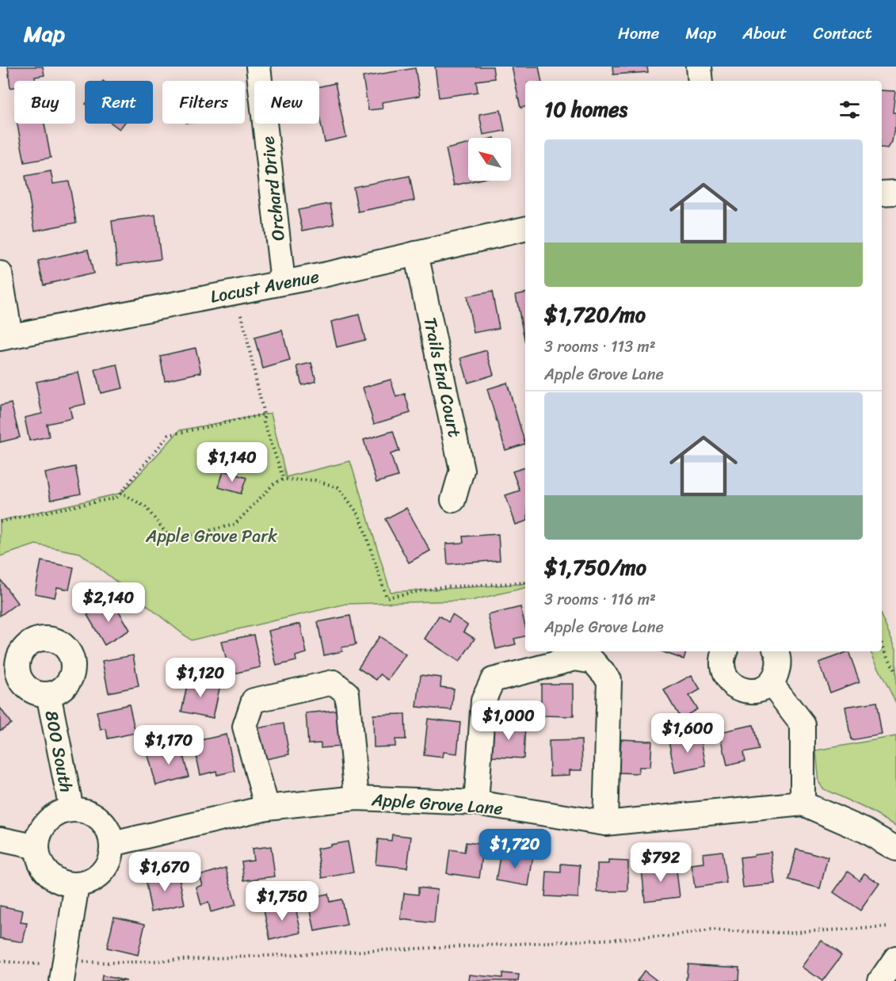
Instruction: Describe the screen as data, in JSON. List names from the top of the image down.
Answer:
{
  "streets": {
    "street": [
      "Orchard Drive",
      "Locust Avenue",
      "Trails End Court",
      "800 South",
      "Apple Grove Lane"
    ]
  },
  "crossings": [
    ["Orchard Drive", "Locust Avenue"],
    ["Locust Avenue", "Trails End Court"],
    ["800 South", "Apple Grove Lane"]
  ],
  "parks": ["Apple Grove Park"],
  "north": "top left",
  "page": {
    "header": "Map",
    "nav": [
      "Home",
      "Map",
      "About",
      "Contact"
    ],
    "chip": [
      "Buy",
      "Rent",
      "Filters",
      "New"
    ],
    "heading": "10 homes",
    "list": [
      {
        "name": "$1,720/mo",
        "note": "3 rooms · 113 m² · Apple Grove Lane"
      },
      {
        "name": "$1,750/mo",
        "note": "3 rooms · 116 m² · Apple Grove Lane"
      }
    ],
    "price": [
      "$1,140",
      "$2,140",
      "$1,120",
      "$1,000",
      "$1,600",
      "$1,170",
      "$1,720",
      "$792",
      "$1,670",
      "$1,750"
    ]
  }
}
